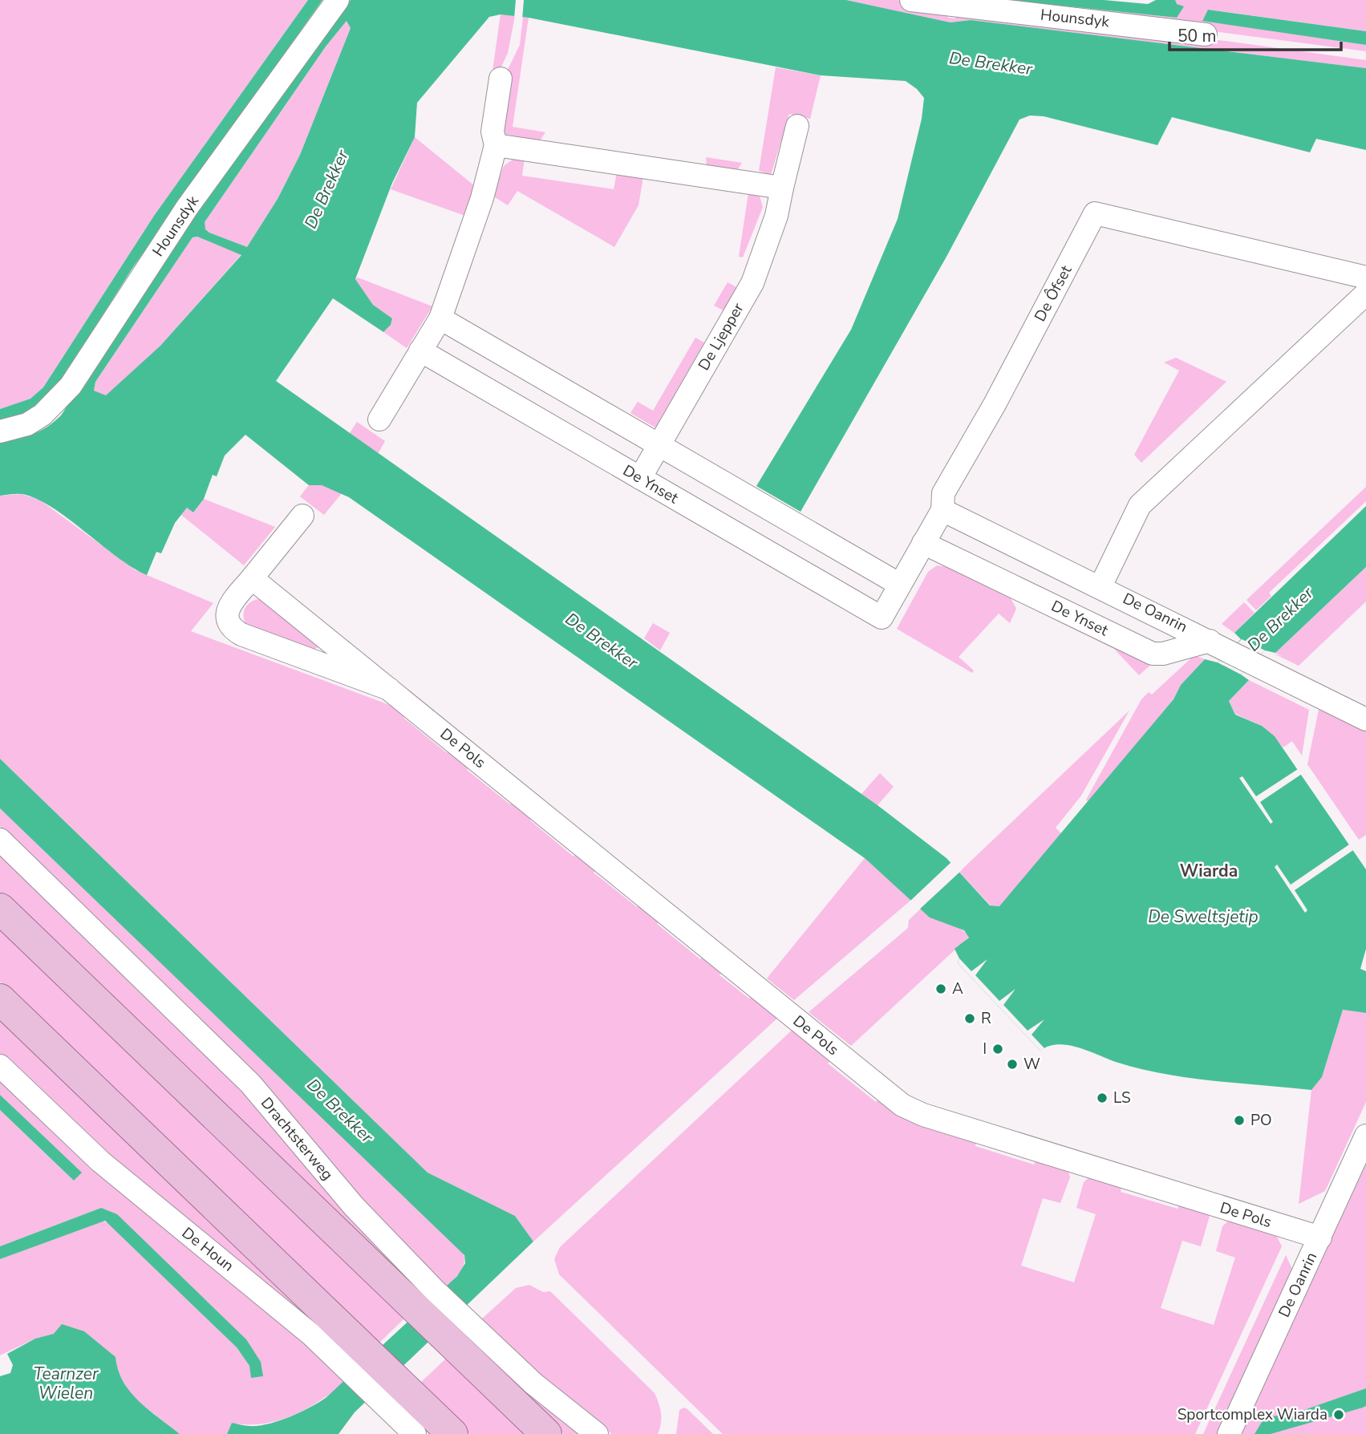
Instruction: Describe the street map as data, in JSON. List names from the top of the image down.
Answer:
{
  "streets": {
    "main road": ["Drachtsterweg"],
    "street": [
      "Hounsdyk",
      "De Ôfset",
      "De Ljepper",
      "De Ynset",
      "De Oanrin",
      "De Pols",
      "De Houn"
    ]
  },
  "crossings": [
    ["De Ôfset", "De Ynset"],
    ["De Ôfset", "De Oanrin"],
    ["De Ljepper", "De Ynset"],
    ["De Ynset", "De Oanrin"],
    ["De Oanrin", "De Pols"]
  ],
  "districts": ["Wiarda"],
  "water": ["De Brekker", "De Sweltsjetip", "Tearnzer Wielen"],
  "places": [
    "A",
    "R",
    "I",
    "W",
    "LS",
    "PO",
    "Sportcomplex Wiarda"
  ],
  "scale_bar": "50 m"
}
